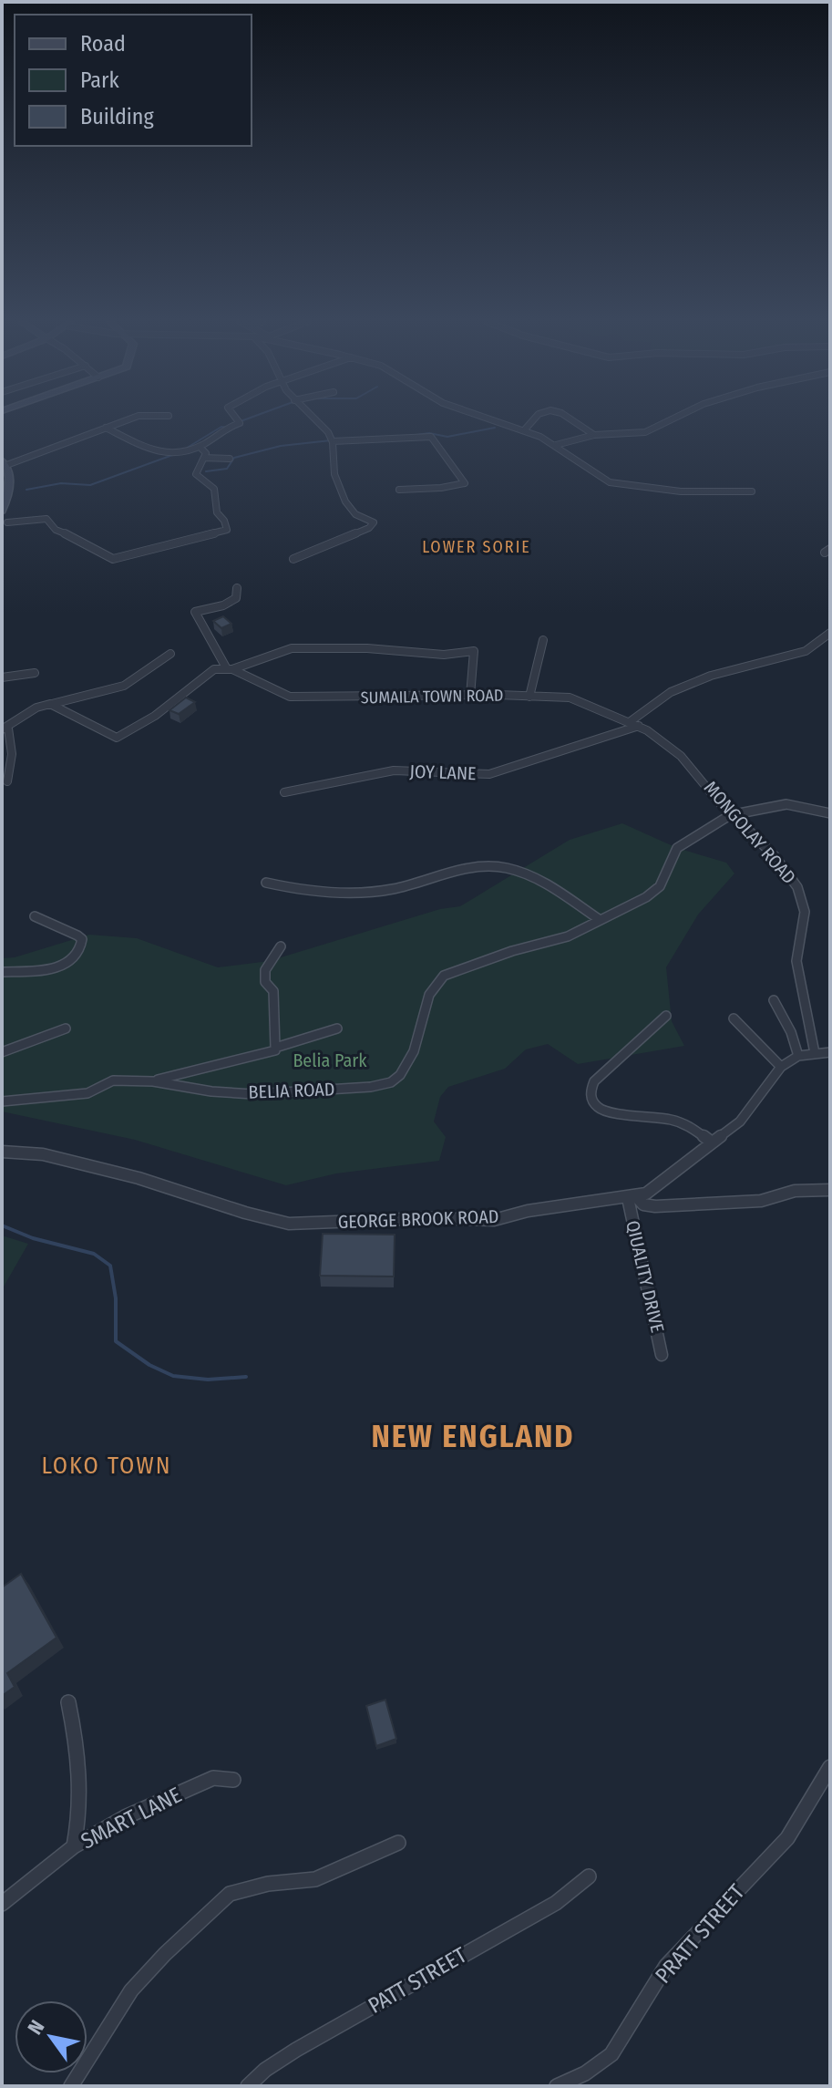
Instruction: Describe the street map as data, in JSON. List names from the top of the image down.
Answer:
{
  "streets": {
    "street": [
      "SUMAILA TOWN ROAD",
      "JOY LANE",
      "MONGOLAY ROAD",
      "BELIA ROAD",
      "GEORGE BROOK ROAD",
      "QIUALITY DRIVE",
      "SMART LANE",
      "PRATT STREET",
      "PATT STREET"
    ]
  },
  "crossings": [
    ["SUMAILA TOWN ROAD", "JOY LANE"],
    ["SUMAILA TOWN ROAD", "MONGOLAY ROAD"],
    ["JOY LANE", "MONGOLAY ROAD"],
    ["MONGOLAY ROAD", "GEORGE BROOK ROAD"],
    ["GEORGE BROOK ROAD", "QIUALITY DRIVE"]
  ],
  "districts": ["LOWER SORIE", "NEW ENGLAND", "LOKO TOWN"],
  "parks": ["Belia Park"],
  "legend": ["Road", "Park", "Building"],
  "north": "top left"
}
